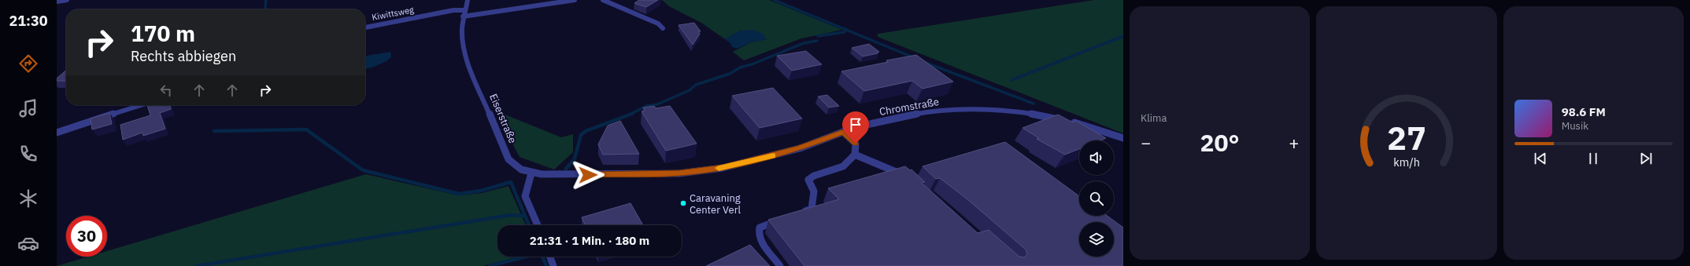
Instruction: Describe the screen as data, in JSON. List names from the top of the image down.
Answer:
{
  "streets": {
    "street": ["Kiwittsweg", "Chromstraße", "Eiserstraße"]
  },
  "crossings": [
    ["Kiwittsweg", "Eiserstraße"],
    ["Chromstraße", "Eiserstraße"]
  ],
  "places": ["Caravaning Center Verl"],
  "page": {
    "tabs": "21:30",
    "tile": "Klima",
    "turn": ["170 m", "Rechts abbiegen"],
    "song": ["98.6 FM", "Musik"],
    "heat": ["−", "20°", "+"],
    "limit": "30",
    "trip": "21:31 · 1 Min. · 180 m",
    "gauge": ["27", "km/h"]
  }
}
